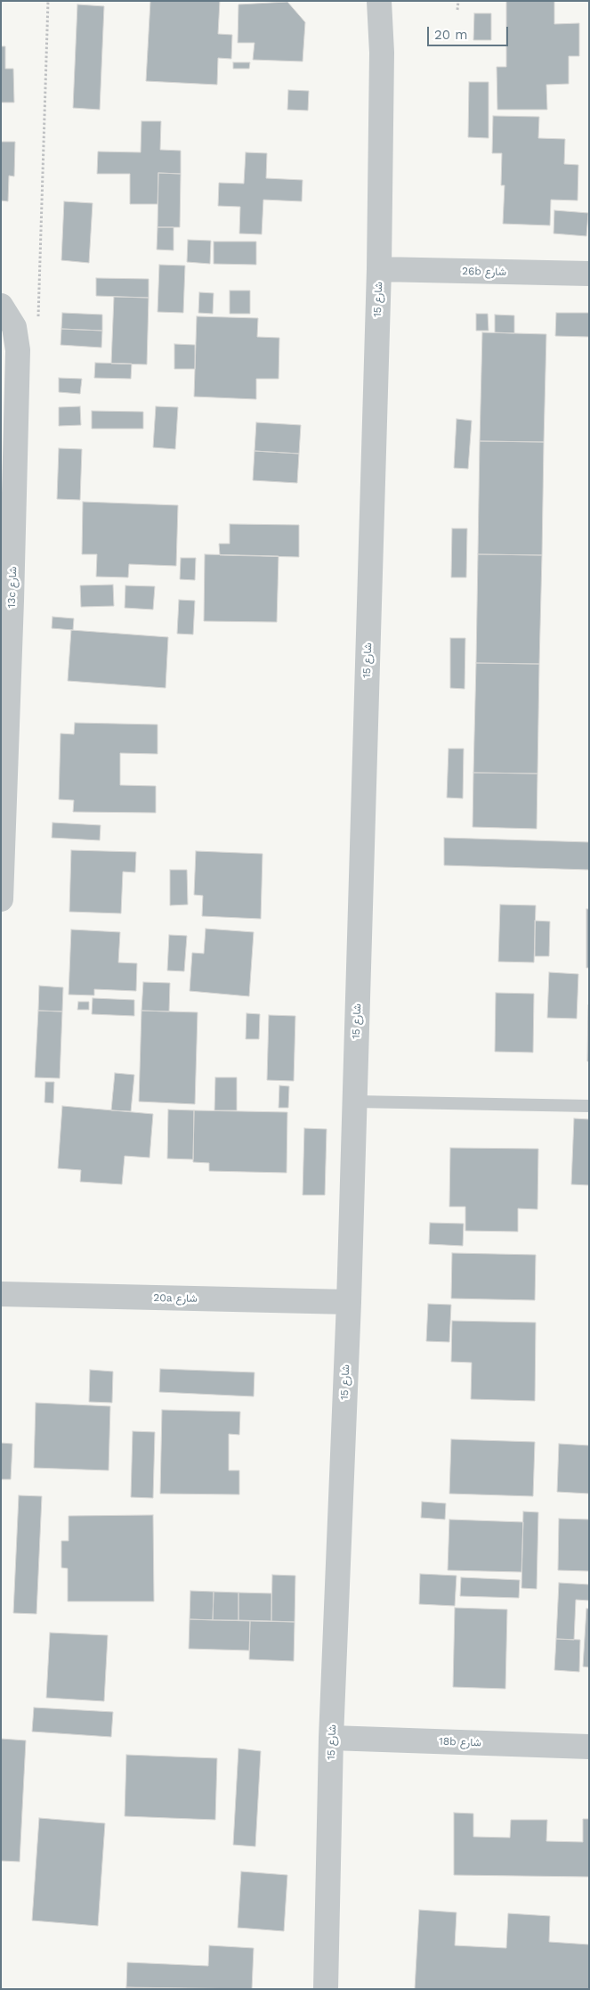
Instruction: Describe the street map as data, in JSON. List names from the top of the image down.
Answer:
{
  "streets": {
    "street": [
      "26b شارع",
      "شارع 15",
      "13c شارع",
      "20a شارع",
      "18b شارع"
    ]
  },
  "crossings": [
    ["26b شارع", "شارع 15"],
    ["شارع 15", "20a شارع"],
    ["شارع 15", "18b شارع"]
  ],
  "scale_bar": "20 m"
}
